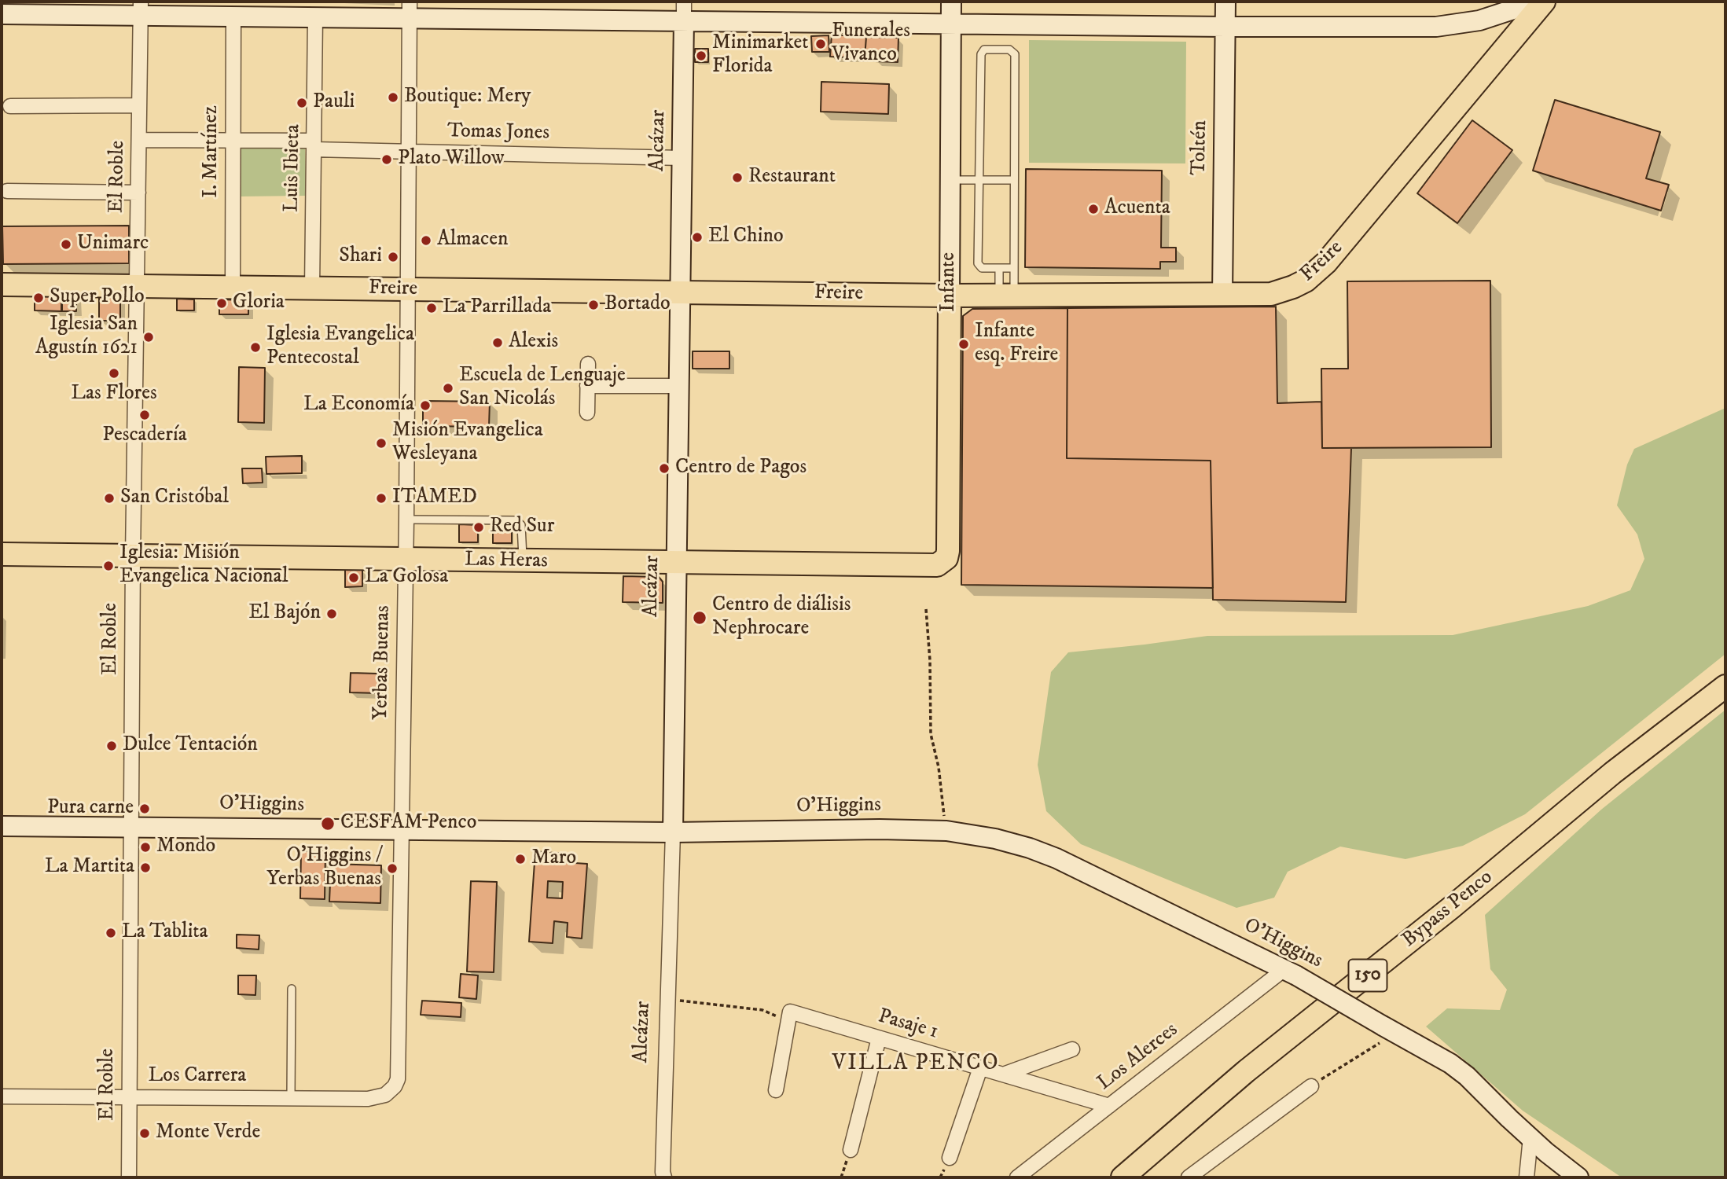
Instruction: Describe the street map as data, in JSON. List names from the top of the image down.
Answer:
{
  "streets": {
    "main road": [
      "Freire",
      "Infante",
      "Las Heras",
      "Bypass Penco",
      "150"
    ],
    "street": [
      "Tomas Jones",
      "Alcázar",
      "Toltén",
      "I. Martínez",
      "Luis Ibieta",
      "El Roble",
      "Yerbas Buenas",
      "O'Higgins",
      "Pasaje 1",
      "Los Alerces",
      "Los Carrera"
    ]
  },
  "crossings": [
    ["Tomas Jones", "Alcázar"],
    ["Tomas Jones", "I. Martínez"],
    ["Tomas Jones", "Luis Ibieta"],
    ["Tomas Jones", "El Roble"],
    ["Tomas Jones", "Yerbas Buenas"],
    ["Alcázar", "Freire"],
    ["Alcázar", "Las Heras"],
    ["Alcázar", "O'Higgins"],
    ["Toltén", "Freire"],
    ["I. Martínez", "Freire"],
    ["Luis Ibieta", "Freire"],
    ["El Roble", "Freire"],
    ["El Roble", "Las Heras"],
    ["El Roble", "O'Higgins"],
    ["El Roble", "Los Carrera"],
    ["Freire", "Infante"],
    ["Freire", "Yerbas Buenas"],
    ["Infante", "Las Heras"],
    ["Las Heras", "Yerbas Buenas"],
    ["Yerbas Buenas", "O'Higgins"],
    ["Yerbas Buenas", "Los Carrera"],
    ["O'Higgins", "Los Alerces"],
    ["Pasaje 1", "Los Alerces"]
  ],
  "districts": ["VILLA PENCO"],
  "places": [
    "Funerales Vivanco",
    "Minimarket Florida",
    "Boutique: Mery",
    "Pauli",
    "Plato Willow",
    "Restaurant",
    "Acuenta",
    "El Chino",
    "Almacen",
    "Unimarc",
    "Shari",
    "Super Pollo",
    "Gloria",
    "Bortado",
    "La Parrillada",
    "Iglesia San Agustín 1621",
    "Alexis",
    "Infante esq. Freire",
    "Iglesia Evangelica Pentecostal",
    "Las Flores",
    "Escuela de Lenguaje San Nicolás",
    "La Economía",
    "Pescadería",
    "Misión Evangelica Wesleyana",
    "Centro de Pagos",
    "San Cristóbal",
    "ITAMED",
    "Red Sur",
    "Iglesia: Misión Evangelica Nacional",
    "La Golosa",
    "El Bajón",
    "Centro de diálisis Nephrocare",
    "Dulce Tentación",
    "Pura carne",
    "CESFAM Penco",
    "Mondo",
    "Maro",
    "La Martita",
    "O'Higgins / Yerbas Buenas",
    "La Tablita",
    "Monte Verde"
  ]
}
